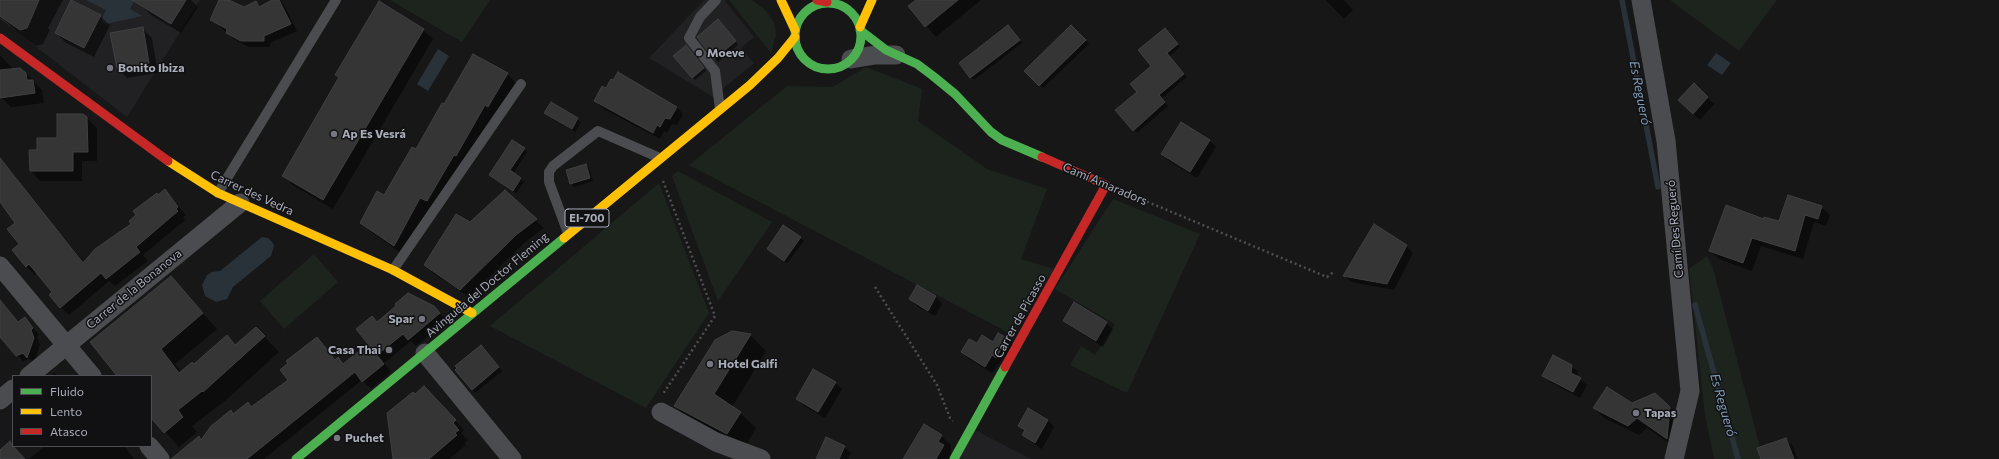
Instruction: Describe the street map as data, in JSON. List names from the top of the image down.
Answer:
{
  "streets": {
    "street": [
      "Camí Amaradors",
      "Carrer des Vedra",
      "EI-700",
      "Camí Des Regueró",
      "Avinguda del Doctor Fleming",
      "Carrer de la Bonanova",
      "Carrer de Picasso"
    ]
  },
  "crossings": [
    ["Camí Amaradors", "Avinguda del Doctor Fleming"],
    ["Camí Amaradors", "Carrer de Picasso"],
    ["Carrer des Vedra", "Avinguda del Doctor Fleming"],
    ["Carrer des Vedra", "Carrer de la Bonanova"]
  ],
  "water": ["Es Regueró"],
  "places": [
    "Moeve",
    "Bonito Ibiza",
    "Ap Es Vesrá",
    "Spar",
    "Casa Thai",
    "Hotel Galfi",
    "Tapas",
    "Puchet"
  ],
  "legend": ["Fluido", "Lento", "Atasco"]
}
